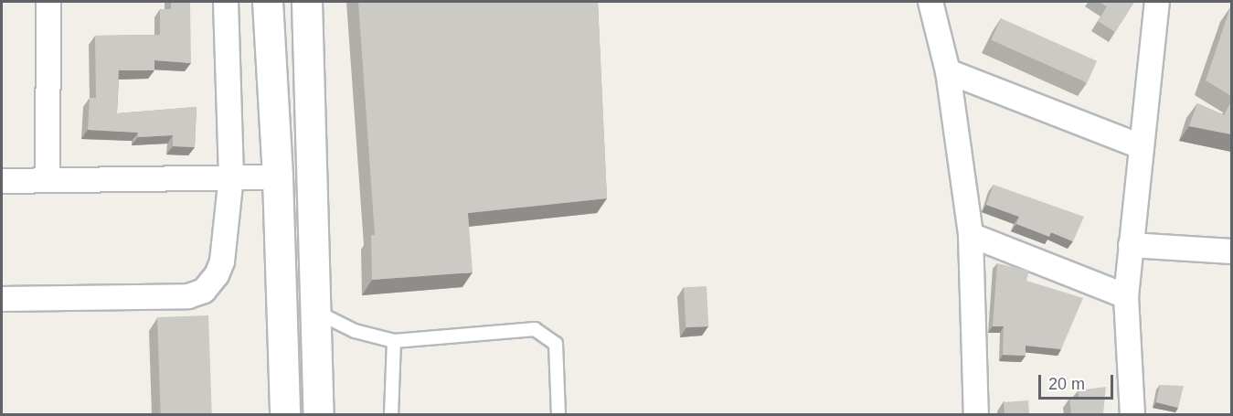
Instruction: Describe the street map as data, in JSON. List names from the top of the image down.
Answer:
{
  "scale_bar": "20 m"
}
